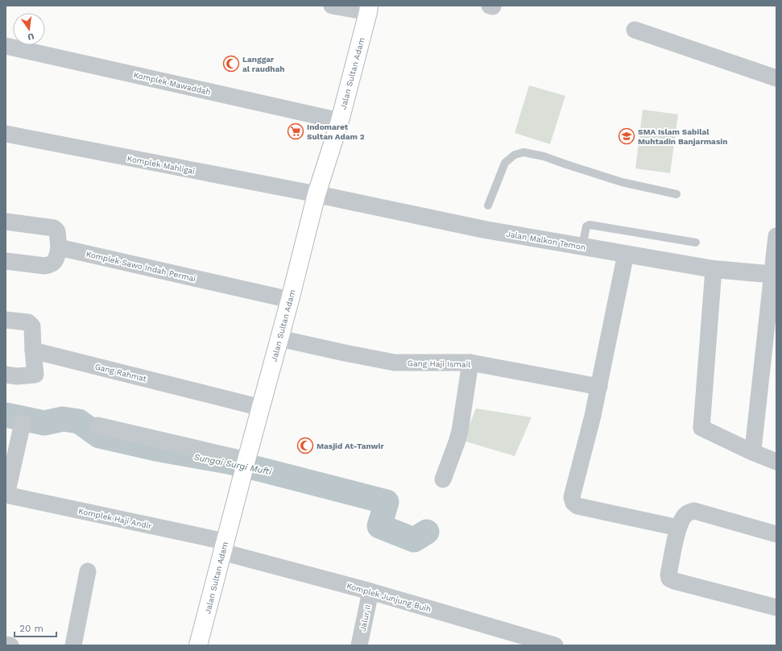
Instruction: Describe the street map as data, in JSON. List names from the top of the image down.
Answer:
{
  "streets": {
    "main road": ["Jalan Sultan Adam"],
    "street": [
      "Komplek Mawaddah",
      "Komplek Mahligai",
      "Jalan Malkon Temon",
      "Komplek Sawo Indah Permai",
      "Gang Haji Ismail",
      "Gang Rahmat",
      "Komplek Haji Andir",
      "Komplek Junjung Buih",
      "Jalur II"
    ]
  },
  "crossings": [
    ["Jalan Sultan Adam", "Komplek Mawaddah"],
    ["Jalan Sultan Adam", "Komplek Mahligai"],
    ["Jalan Sultan Adam", "Jalan Malkon Temon"],
    ["Jalan Sultan Adam", "Komplek Sawo Indah Permai"],
    ["Jalan Sultan Adam", "Gang Haji Ismail"],
    ["Jalan Sultan Adam", "Gang Rahmat"],
    ["Jalan Sultan Adam", "Komplek Haji Andir"],
    ["Jalan Sultan Adam", "Komplek Junjung Buih"],
    ["Komplek Mahligai", "Jalan Malkon Temon"],
    ["Komplek Haji Andir", "Komplek Junjung Buih"],
    ["Komplek Junjung Buih", "Jalur II"]
  ],
  "water": ["Sungai Surgi Mufti"],
  "places": {
    "mosque": ["Langgar al raudhah", "Masjid At-Tanwir"],
    "supermarket": ["Indomaret Sultan Adam 2"],
    "school or university": ["SMA Islam Sabilal Muhtadin Banjarmasin"]
  },
  "scale_bar": "20 m",
  "north": "bottom"
}
